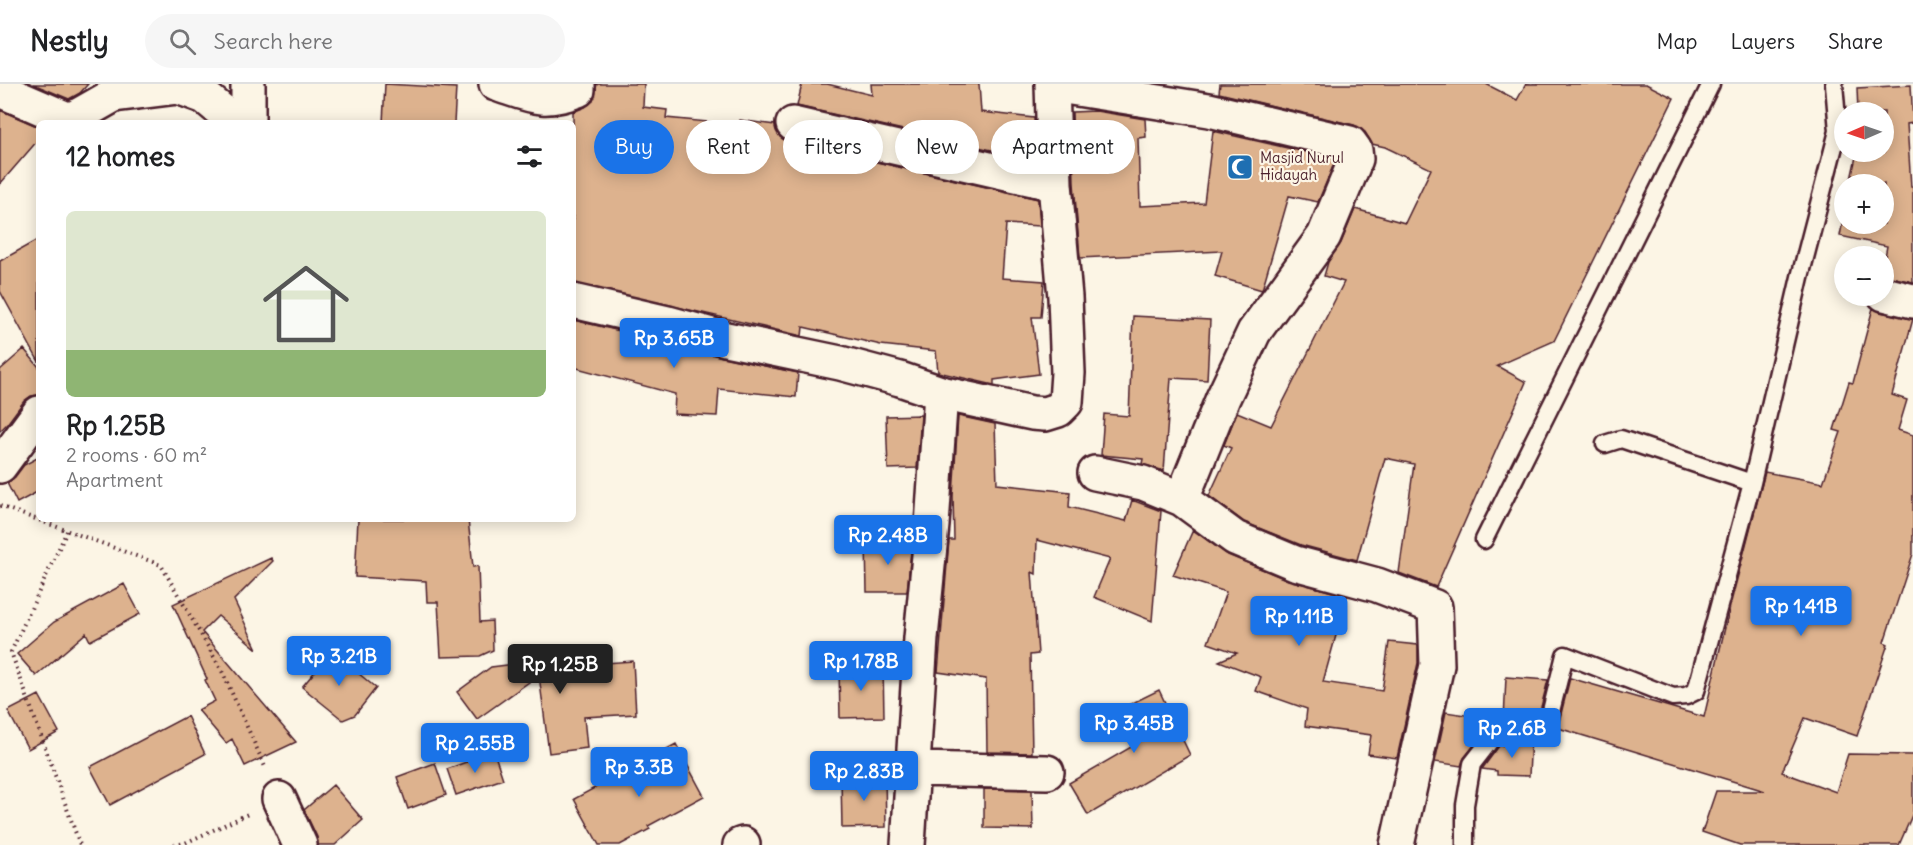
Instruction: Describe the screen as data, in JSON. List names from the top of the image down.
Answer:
{
  "places": {
    "mosque": ["Masjid Nurul Hidayah"]
  },
  "north": "left",
  "page": {
    "header": "Nestly",
    "search": "Search here",
    "nav": ["Map", "Layers", "Share"],
    "map_buttons": ["+", "−"],
    "chip": [
      "Buy",
      "Rent",
      "Filters",
      "New",
      "Apartment"
    ],
    "heading": "12 homes",
    "list": [
      {
        "name": "Rp 1.25B",
        "note": "2 rooms · 60 m² · Apartment"
      }
    ],
    "price": [
      "Rp 3.65B",
      "Rp 2.48B",
      "Rp 1.41B",
      "Rp 1.11B",
      "Rp 3.21B",
      "Rp 1.78B",
      "Rp 1.25B",
      "Rp 3.45B",
      "Rp 2.6B",
      "Rp 2.55B",
      "Rp 3.3B",
      "Rp 2.83B"
    ]
  }
}
